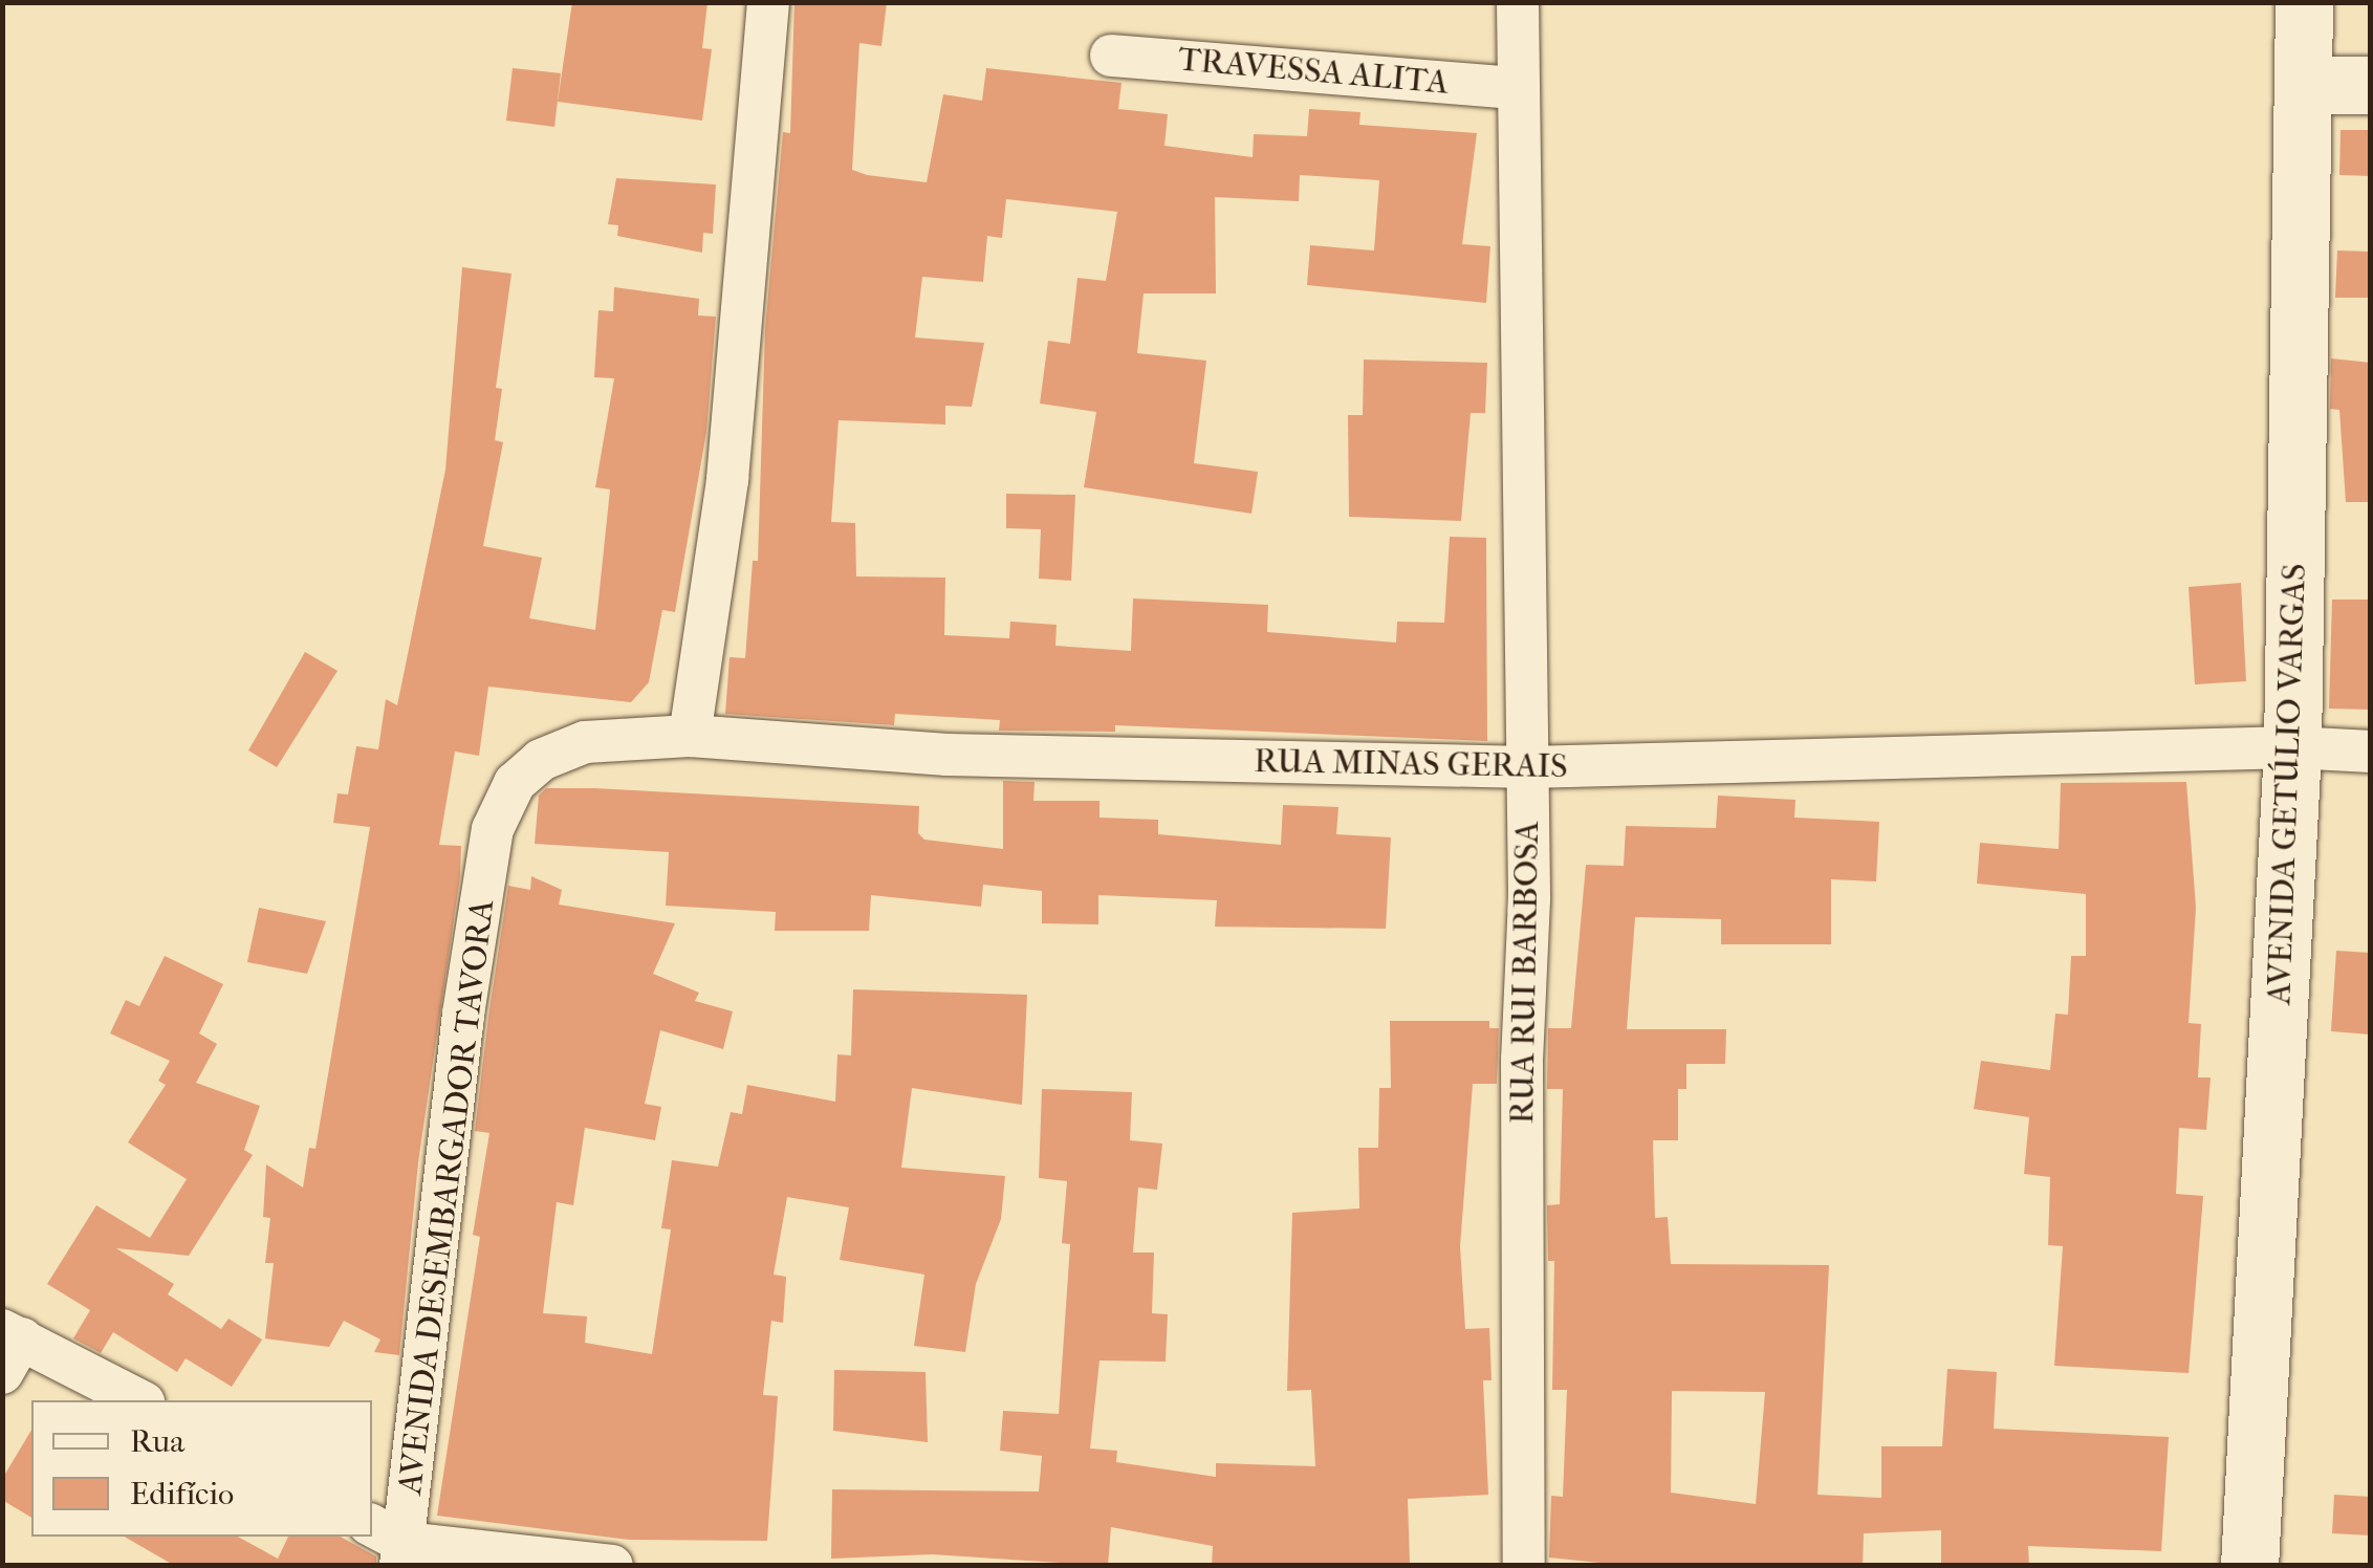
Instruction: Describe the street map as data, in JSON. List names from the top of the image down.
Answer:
{
  "streets": {
    "street": [
      "TRAVESSA ALITA",
      "RUA MINAS GERAIS",
      "AVENIDA GETÚLIO VARGAS",
      "RUA RUI BARBOSA",
      "AVENIDA DESEMBARGADOR TAVORA"
    ]
  },
  "crossings": [
    ["TRAVESSA ALITA", "RUA RUI BARBOSA"],
    ["RUA MINAS GERAIS", "AVENIDA GETÚLIO VARGAS"],
    ["RUA MINAS GERAIS", "RUA RUI BARBOSA"],
    ["RUA MINAS GERAIS", "AVENIDA DESEMBARGADOR TAVORA"]
  ],
  "legend": ["Rua", "Edifício"]
}
